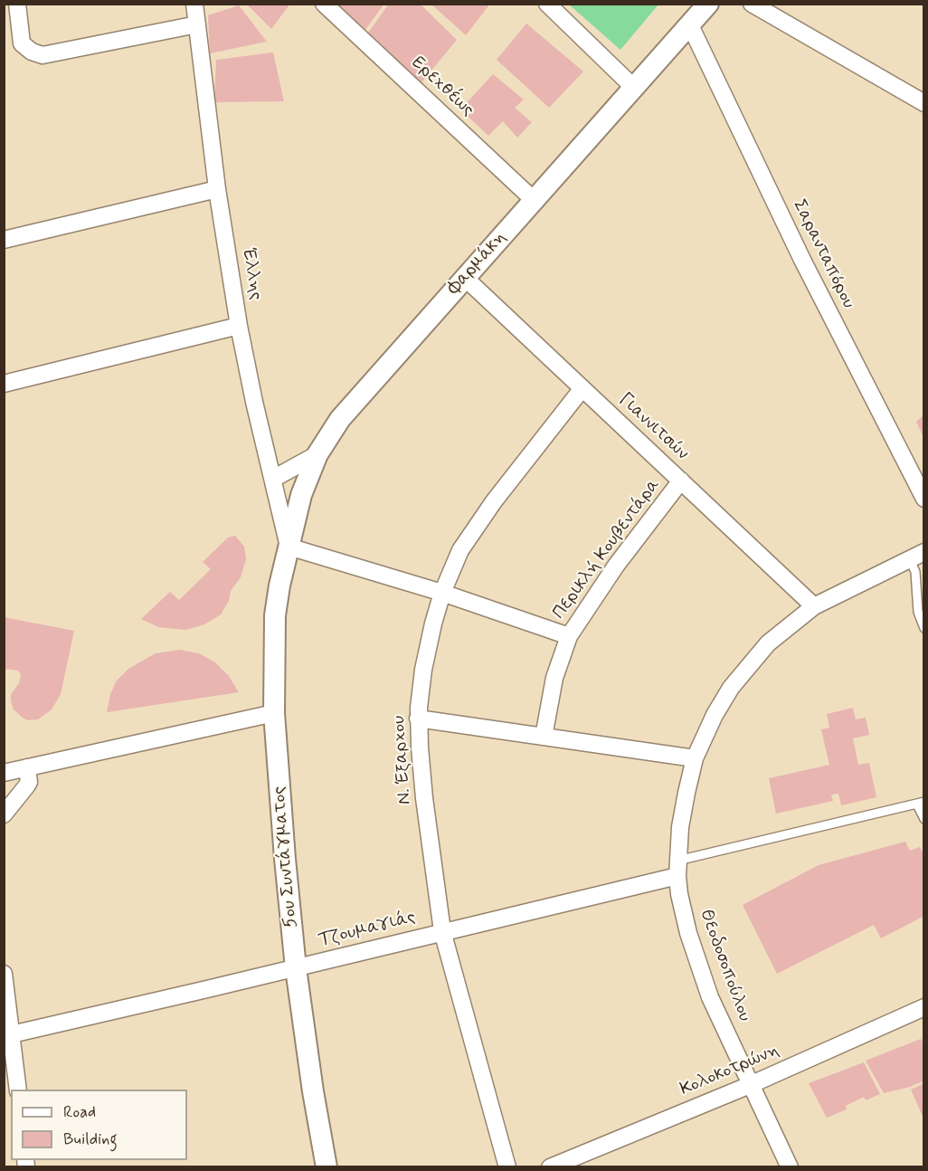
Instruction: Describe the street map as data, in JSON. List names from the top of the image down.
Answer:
{
  "streets": {
    "street": [
      "Ερεχθέως",
      "Σαρανταπόρου",
      "Φαρμάκη",
      "Έλλης",
      "Γιαννιτσών",
      "Περικλή Κουβεντάρα",
      "Ν. Έξαρχου",
      "5ου Συντάγματος",
      "Τζουμαγιάς",
      "Θεοδοσοπούλου",
      "Κολοκοτρώνη"
    ]
  },
  "crossings": [
    ["Ερεχθέως", "Φαρμάκη"],
    ["Σαρανταπόρου", "Φαρμάκη"],
    ["Φαρμάκη", "Έλλης"],
    ["Φαρμάκη", "Γιαννιτσών"],
    ["Φαρμάκη", "5ου Συντάγματος"],
    ["Έλλης", "5ου Συντάγματος"],
    ["Γιαννιτσών", "Περικλή Κουβεντάρα"],
    ["Γιαννιτσών", "Ν. Έξαρχου"],
    ["Γιαννιτσών", "Θεοδοσοπούλου"],
    ["Ν. Έξαρχου", "Τζουμαγιάς"],
    ["5ου Συντάγματος", "Τζουμαγιάς"],
    ["Τζουμαγιάς", "Θεοδοσοπούλου"],
    ["Θεοδοσοπούλου", "Κολοκοτρώνη"]
  ],
  "legend": ["Road", "Building"]
}
